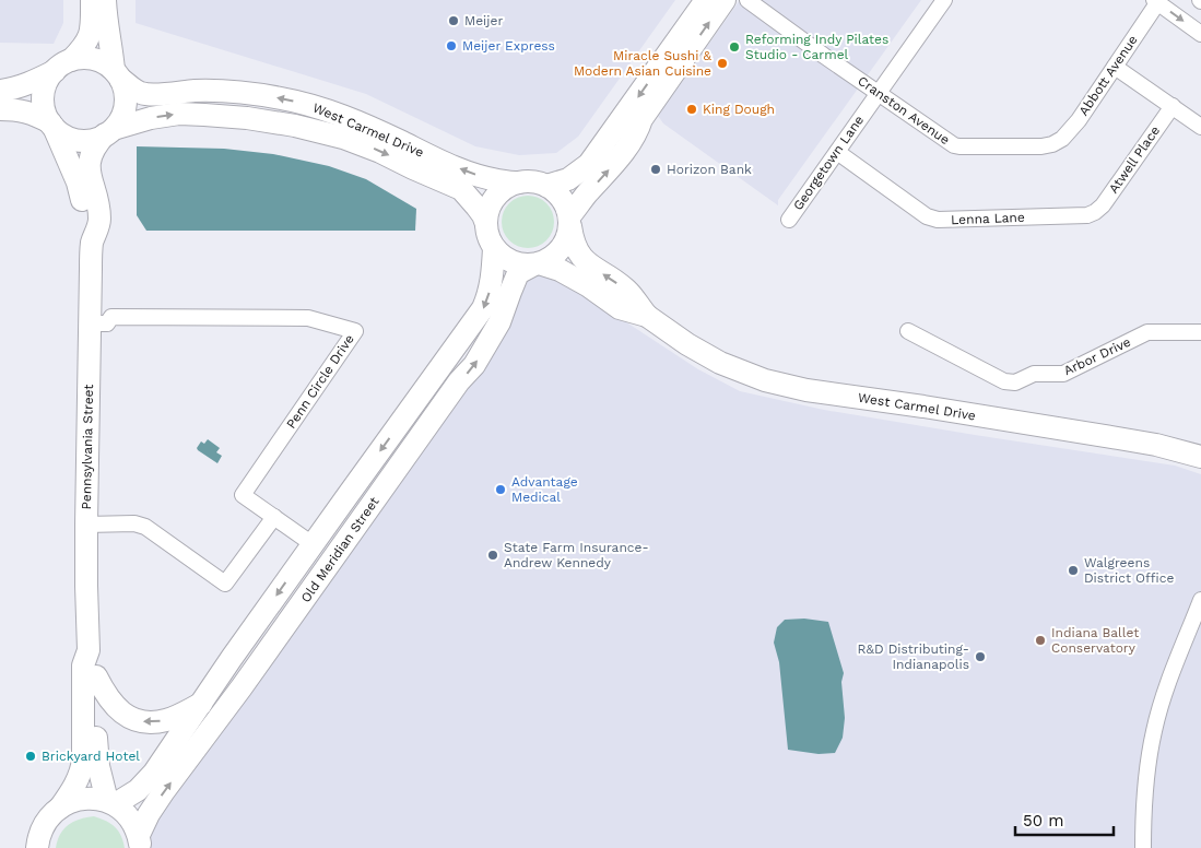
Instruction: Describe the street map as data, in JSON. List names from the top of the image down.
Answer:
{
  "streets": {
    "main road": ["West Carmel Drive", "Pennsylvania Street", "Old Meridian Street"],
    "street": [
      "Abbott Avenue",
      "Cranston Avenue",
      "Atwell Place",
      "Georgetown Lane",
      "Lenna Lane",
      "Arbor Drive",
      "Penn Circle Drive"
    ]
  },
  "crossings": [
    ["Abbott Avenue", "Cranston Avenue"],
    ["Cranston Avenue", "Georgetown Lane"],
    ["West Carmel Drive", "Pennsylvania Street"],
    ["West Carmel Drive", "Old Meridian Street"],
    ["Atwell Place", "Lenna Lane"],
    ["Georgetown Lane", "Lenna Lane"],
    ["Penn Circle Drive", "Pennsylvania Street"],
    ["Penn Circle Drive", "Old Meridian Street"],
    ["Pennsylvania Street", "Old Meridian Street"]
  ],
  "places": [
    "Meijer",
    "Meijer Express",
    "Reforming Indy Pilates Studio - Carmel",
    "Miracle Sushi & Modern Asian Cuisine",
    "King Dough",
    "Horizon Bank",
    "Advantage Medical",
    "State Farm Insurance- Andrew Kennedy",
    "Walgreens District Office",
    "Indiana Ballet Conservatory",
    "R&D Distributing- Indianapolis",
    "Brickyard Hotel"
  ],
  "scale_bar": "50 m"
}
